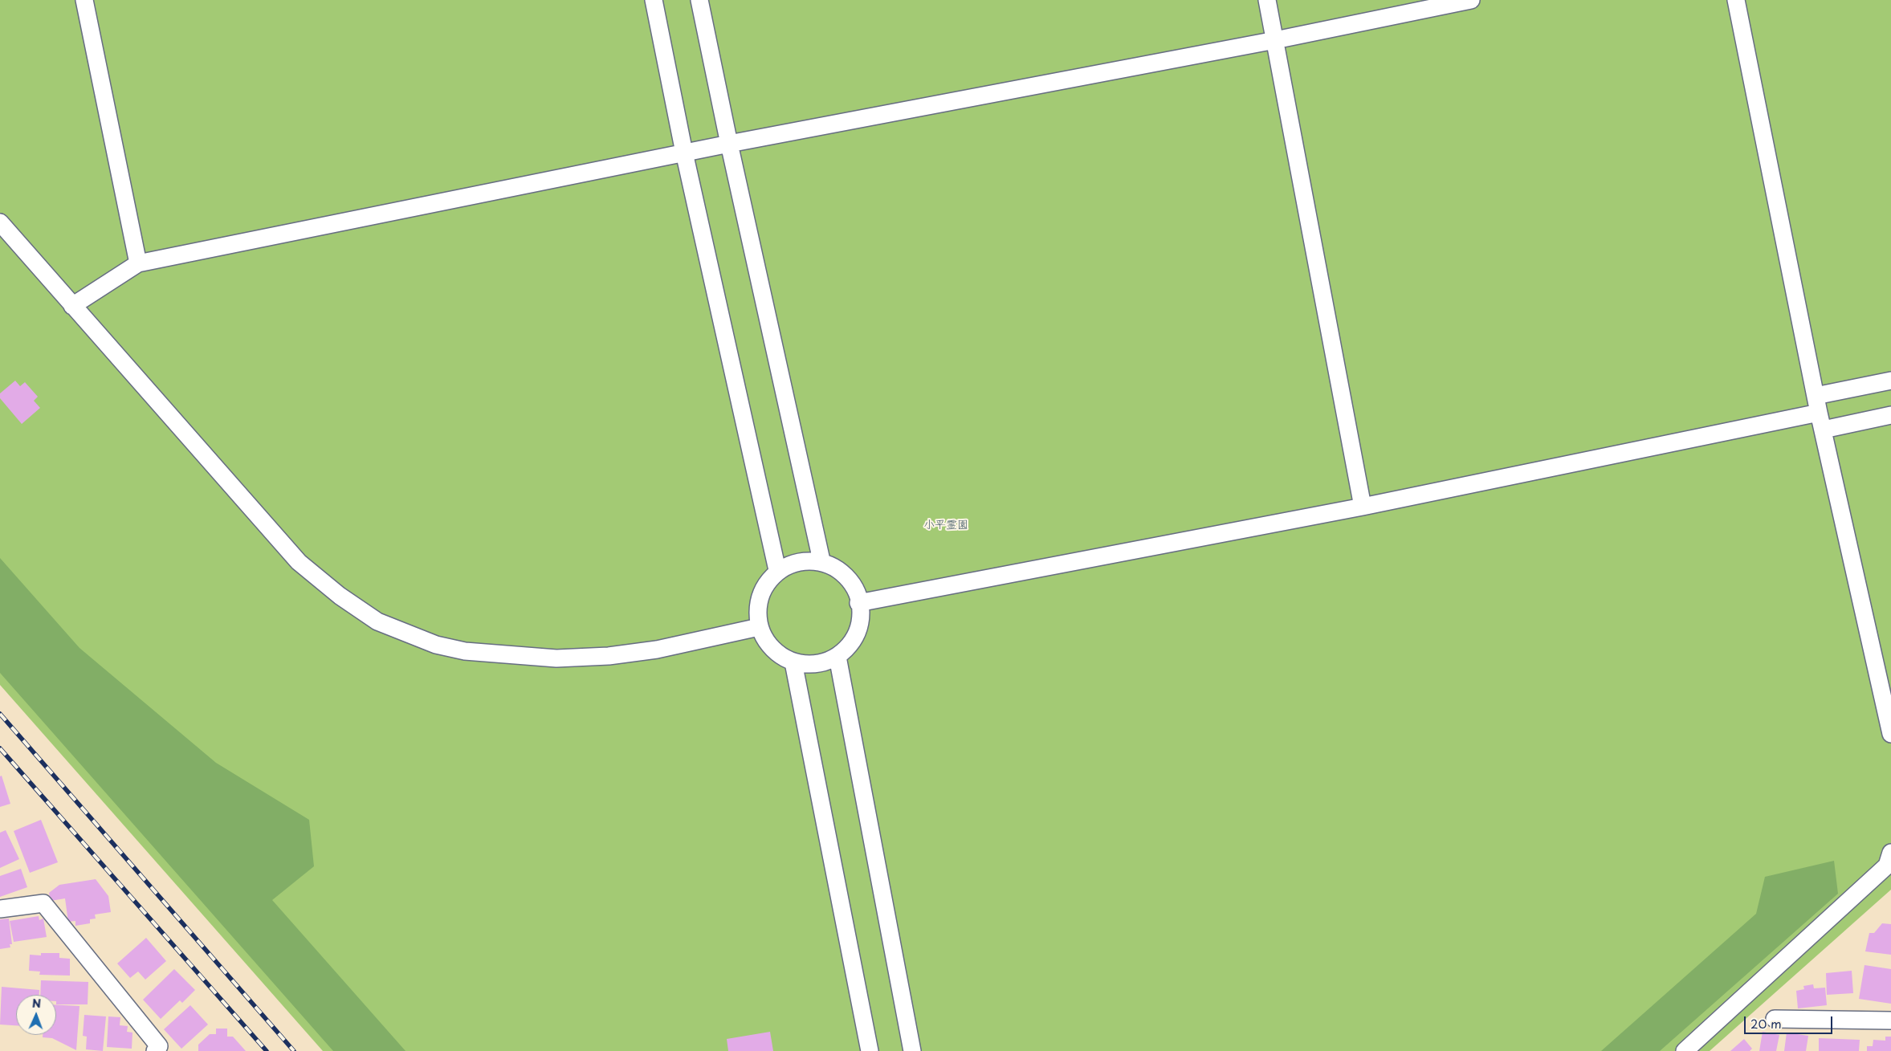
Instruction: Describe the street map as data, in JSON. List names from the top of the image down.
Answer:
{
  "parks": ["小平霊園"],
  "scale_bar": "20 m",
  "north": "top"
}
